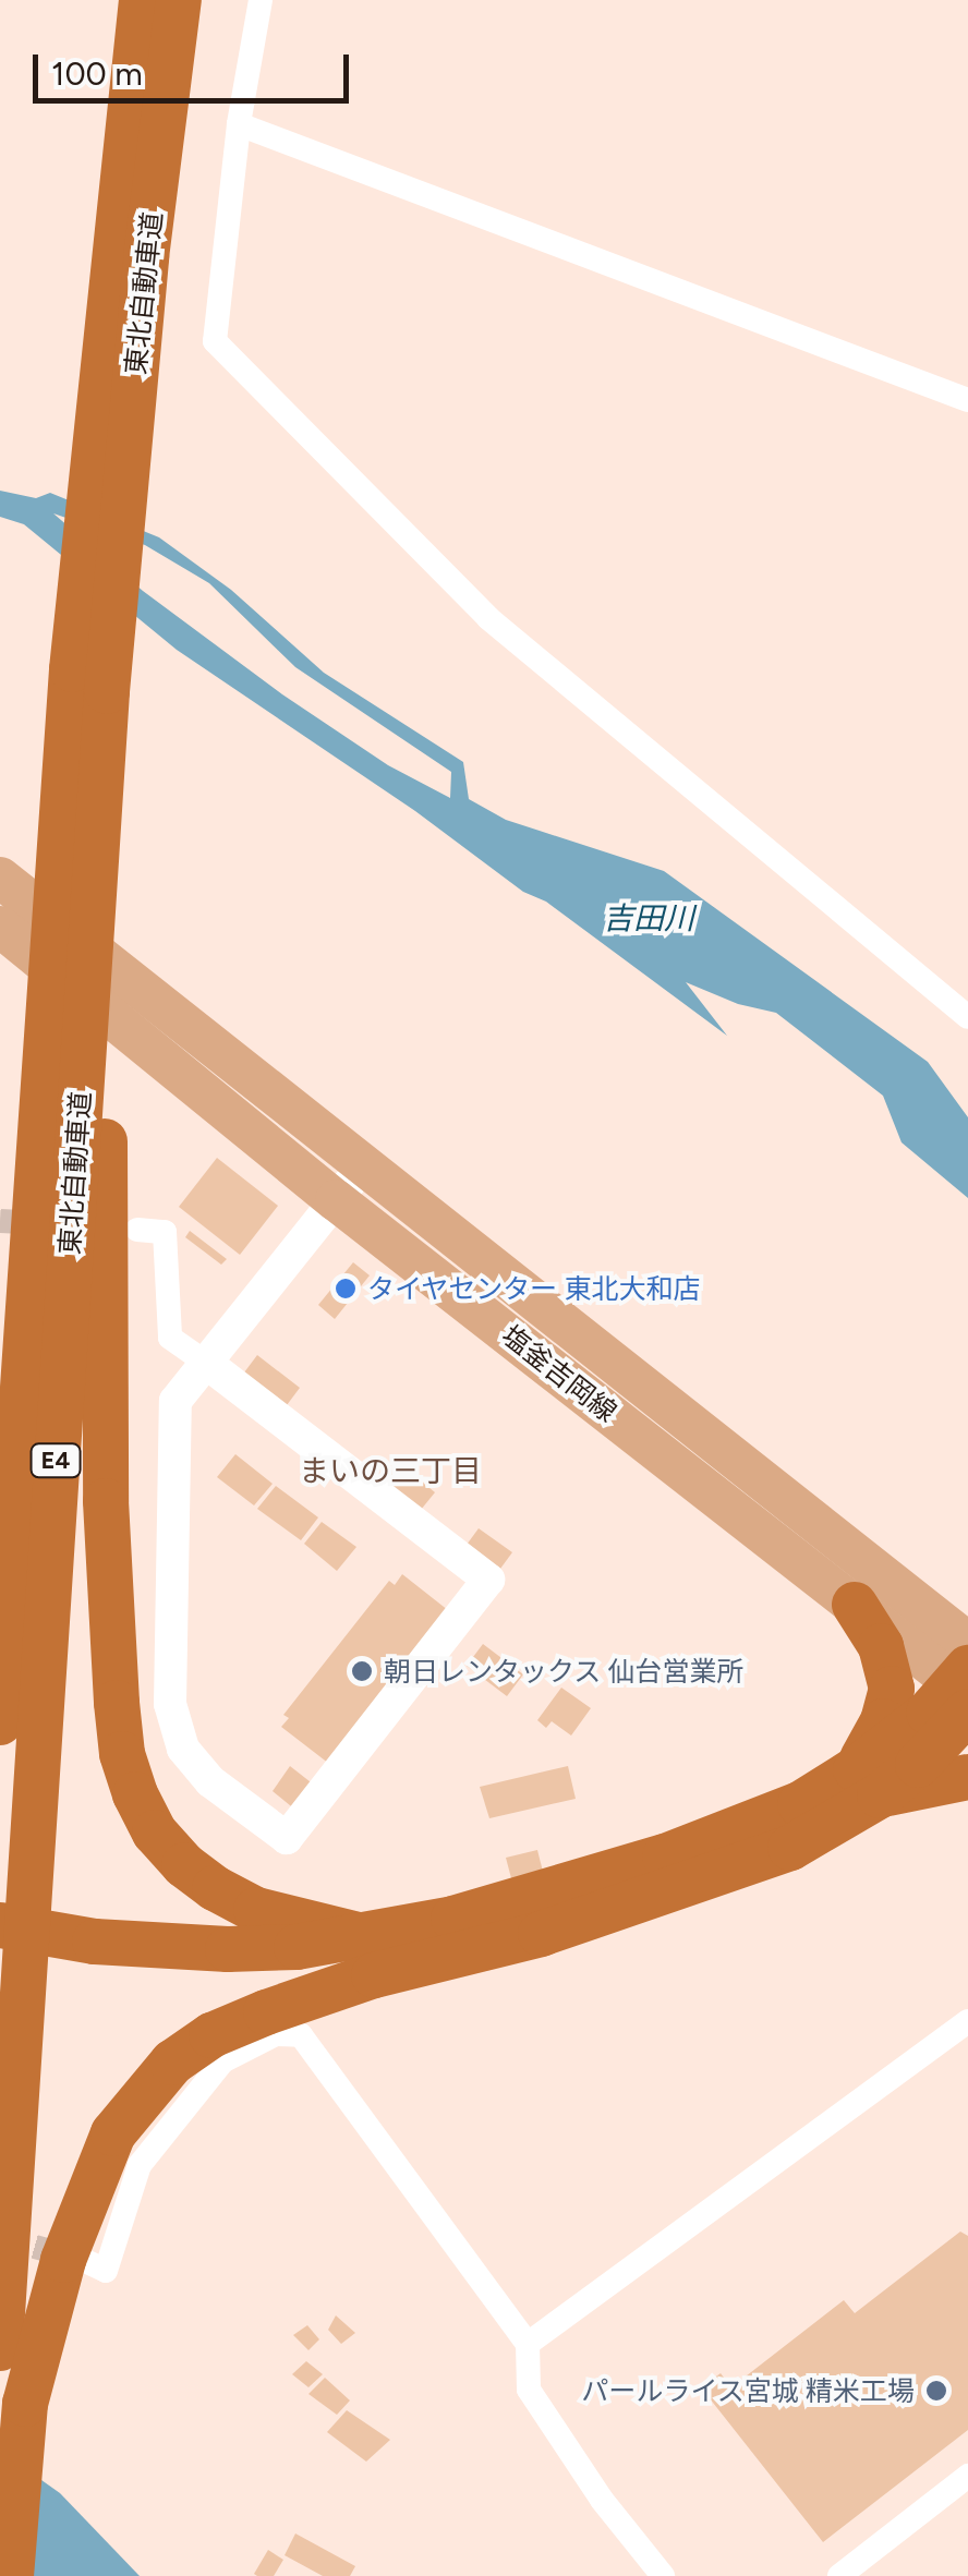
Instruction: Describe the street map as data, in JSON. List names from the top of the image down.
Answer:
{
  "streets": {
    "highway": ["東北自動車道", "E4"],
    "main road": ["塩釜吉岡線"]
  },
  "crossings": [
    ["東北自動車道", "塩釜吉岡線"]
  ],
  "districts": ["まいの三丁目"],
  "water": ["吉田川"],
  "places": ["タイヤセンター 東北大和店", "朝日レンタックス 仙台営業所", "パールライス宮城 精米工場"],
  "scale_bar": "100 m"
}
